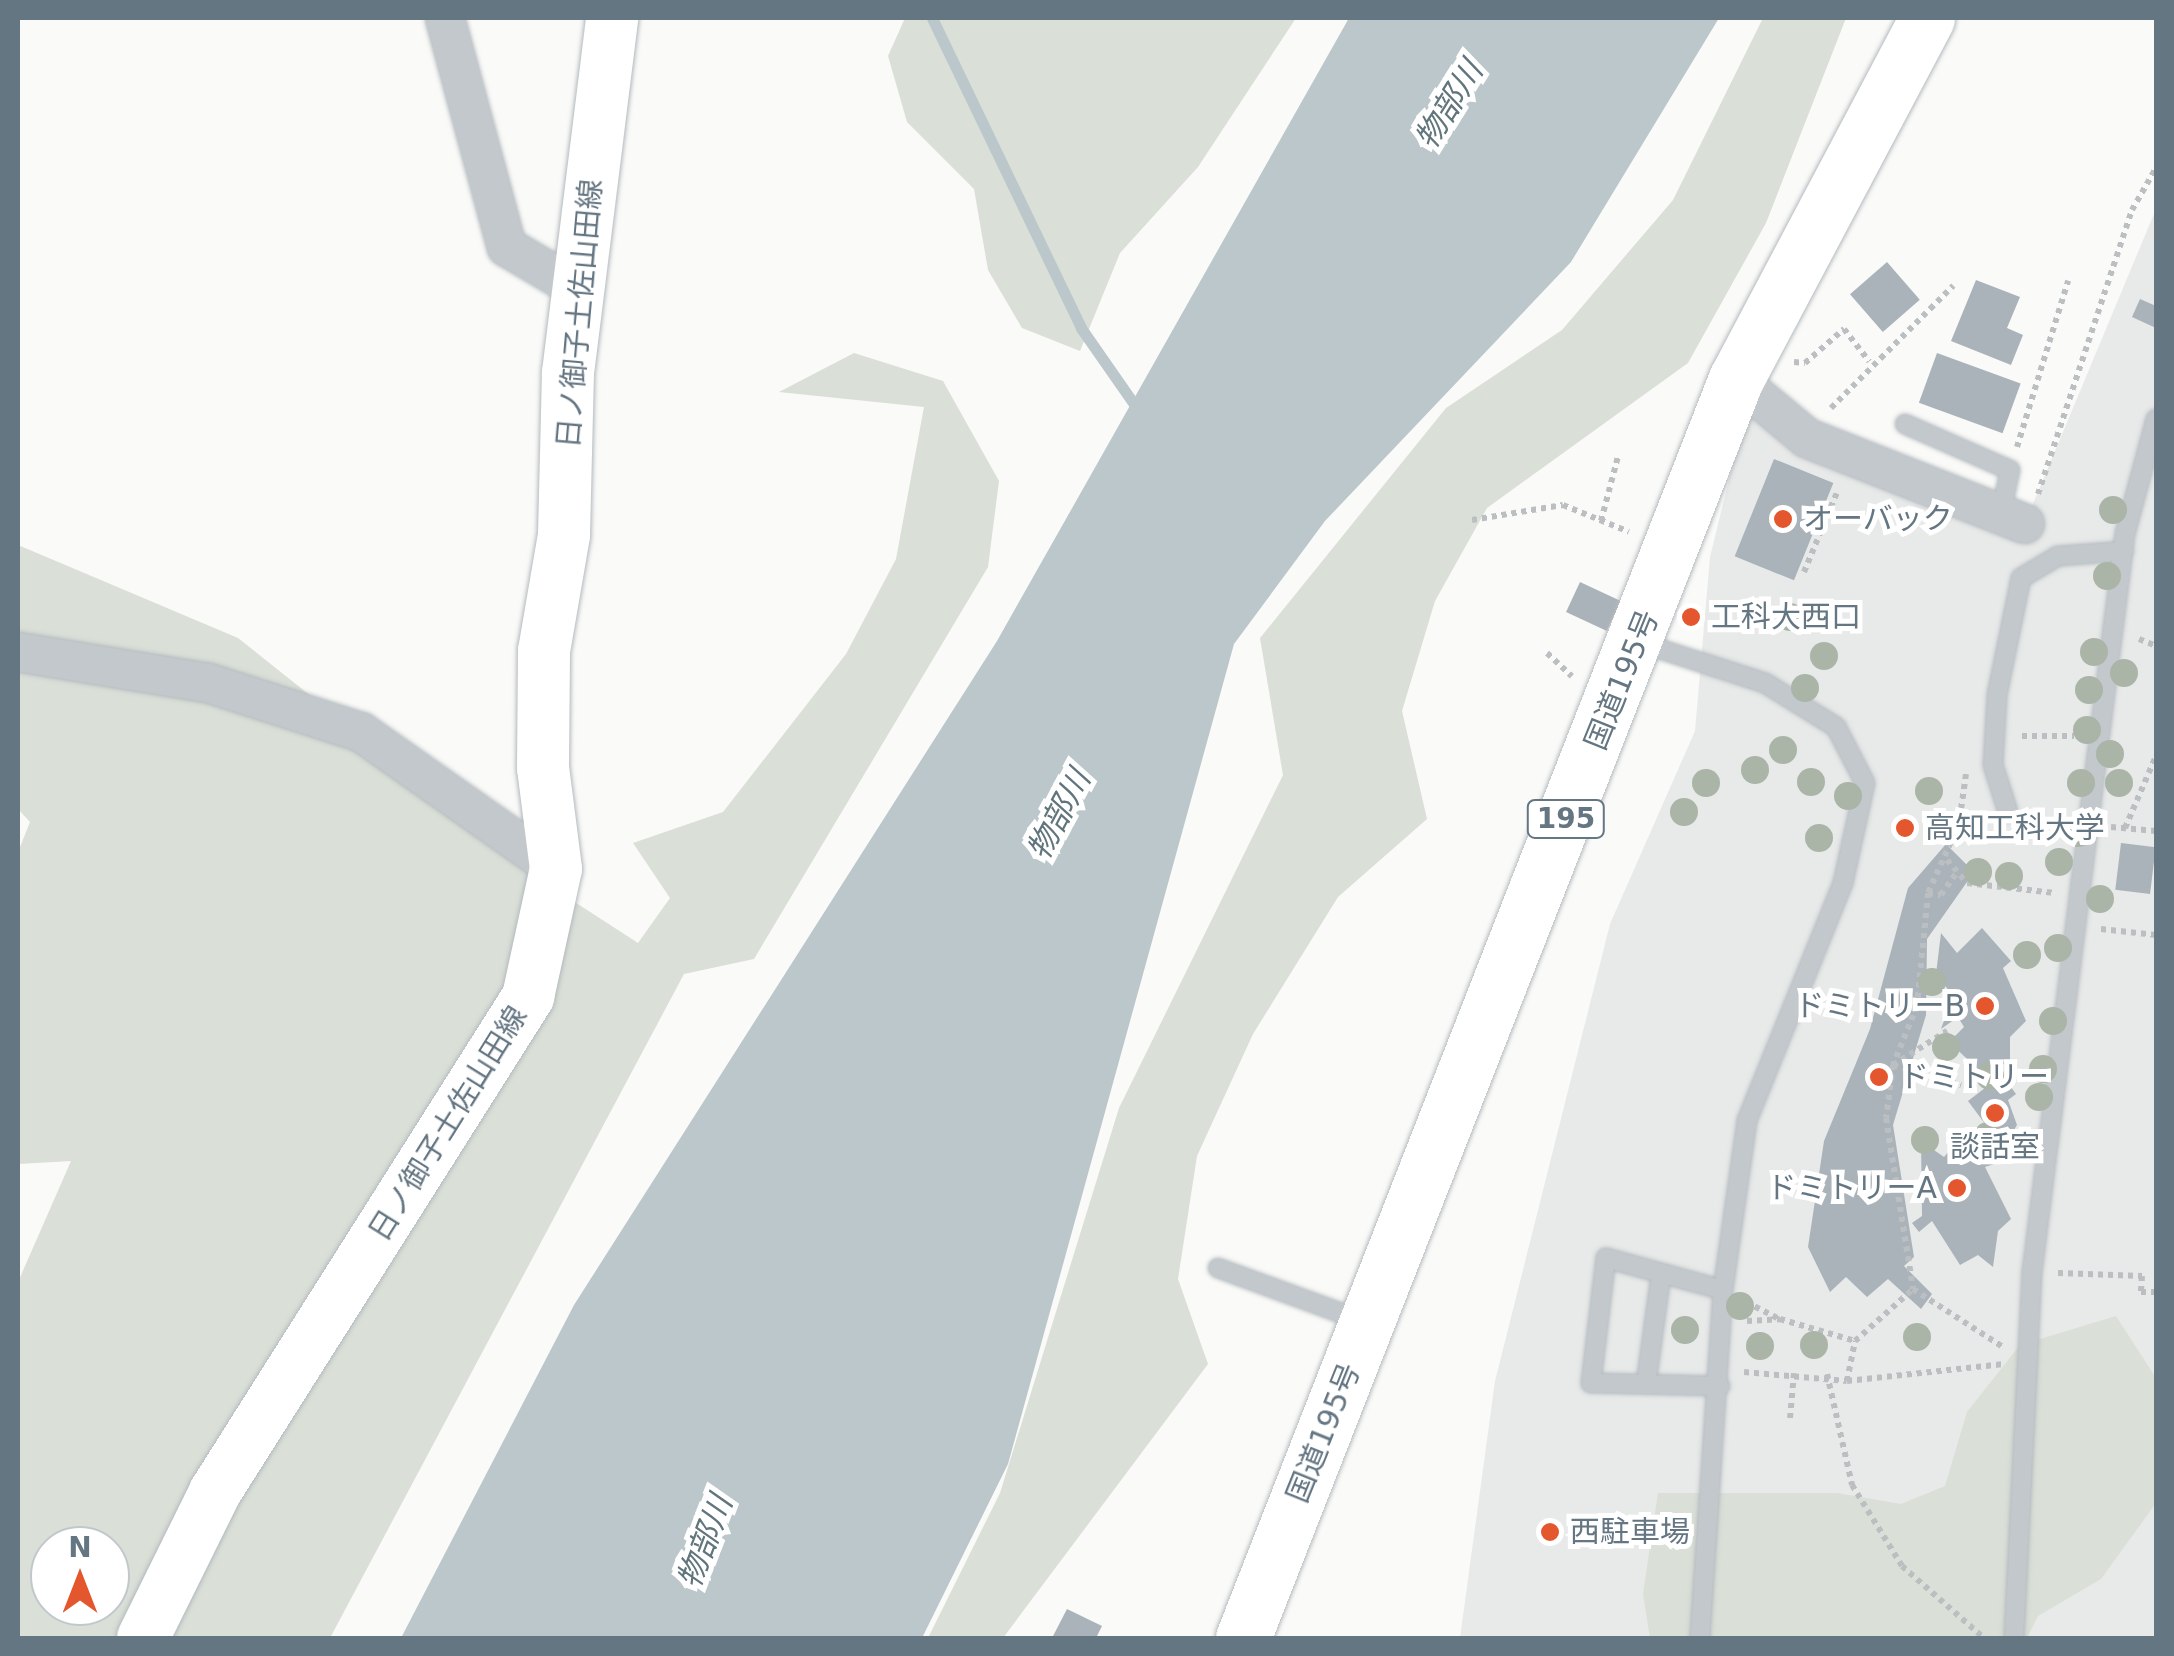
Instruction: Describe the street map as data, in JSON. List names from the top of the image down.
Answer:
{
  "streets": {
    "highway": ["国道195号", "195"],
    "main road": ["日ノ御子土佐山田線"]
  },
  "water": ["物部川"],
  "places": [
    "オーバック",
    "工科大西口",
    "高知工科大学",
    "ドミトリーB",
    "ドミトリー",
    "談話室",
    "ドミトリーA",
    "西駐車場"
  ],
  "north": "top"
}
